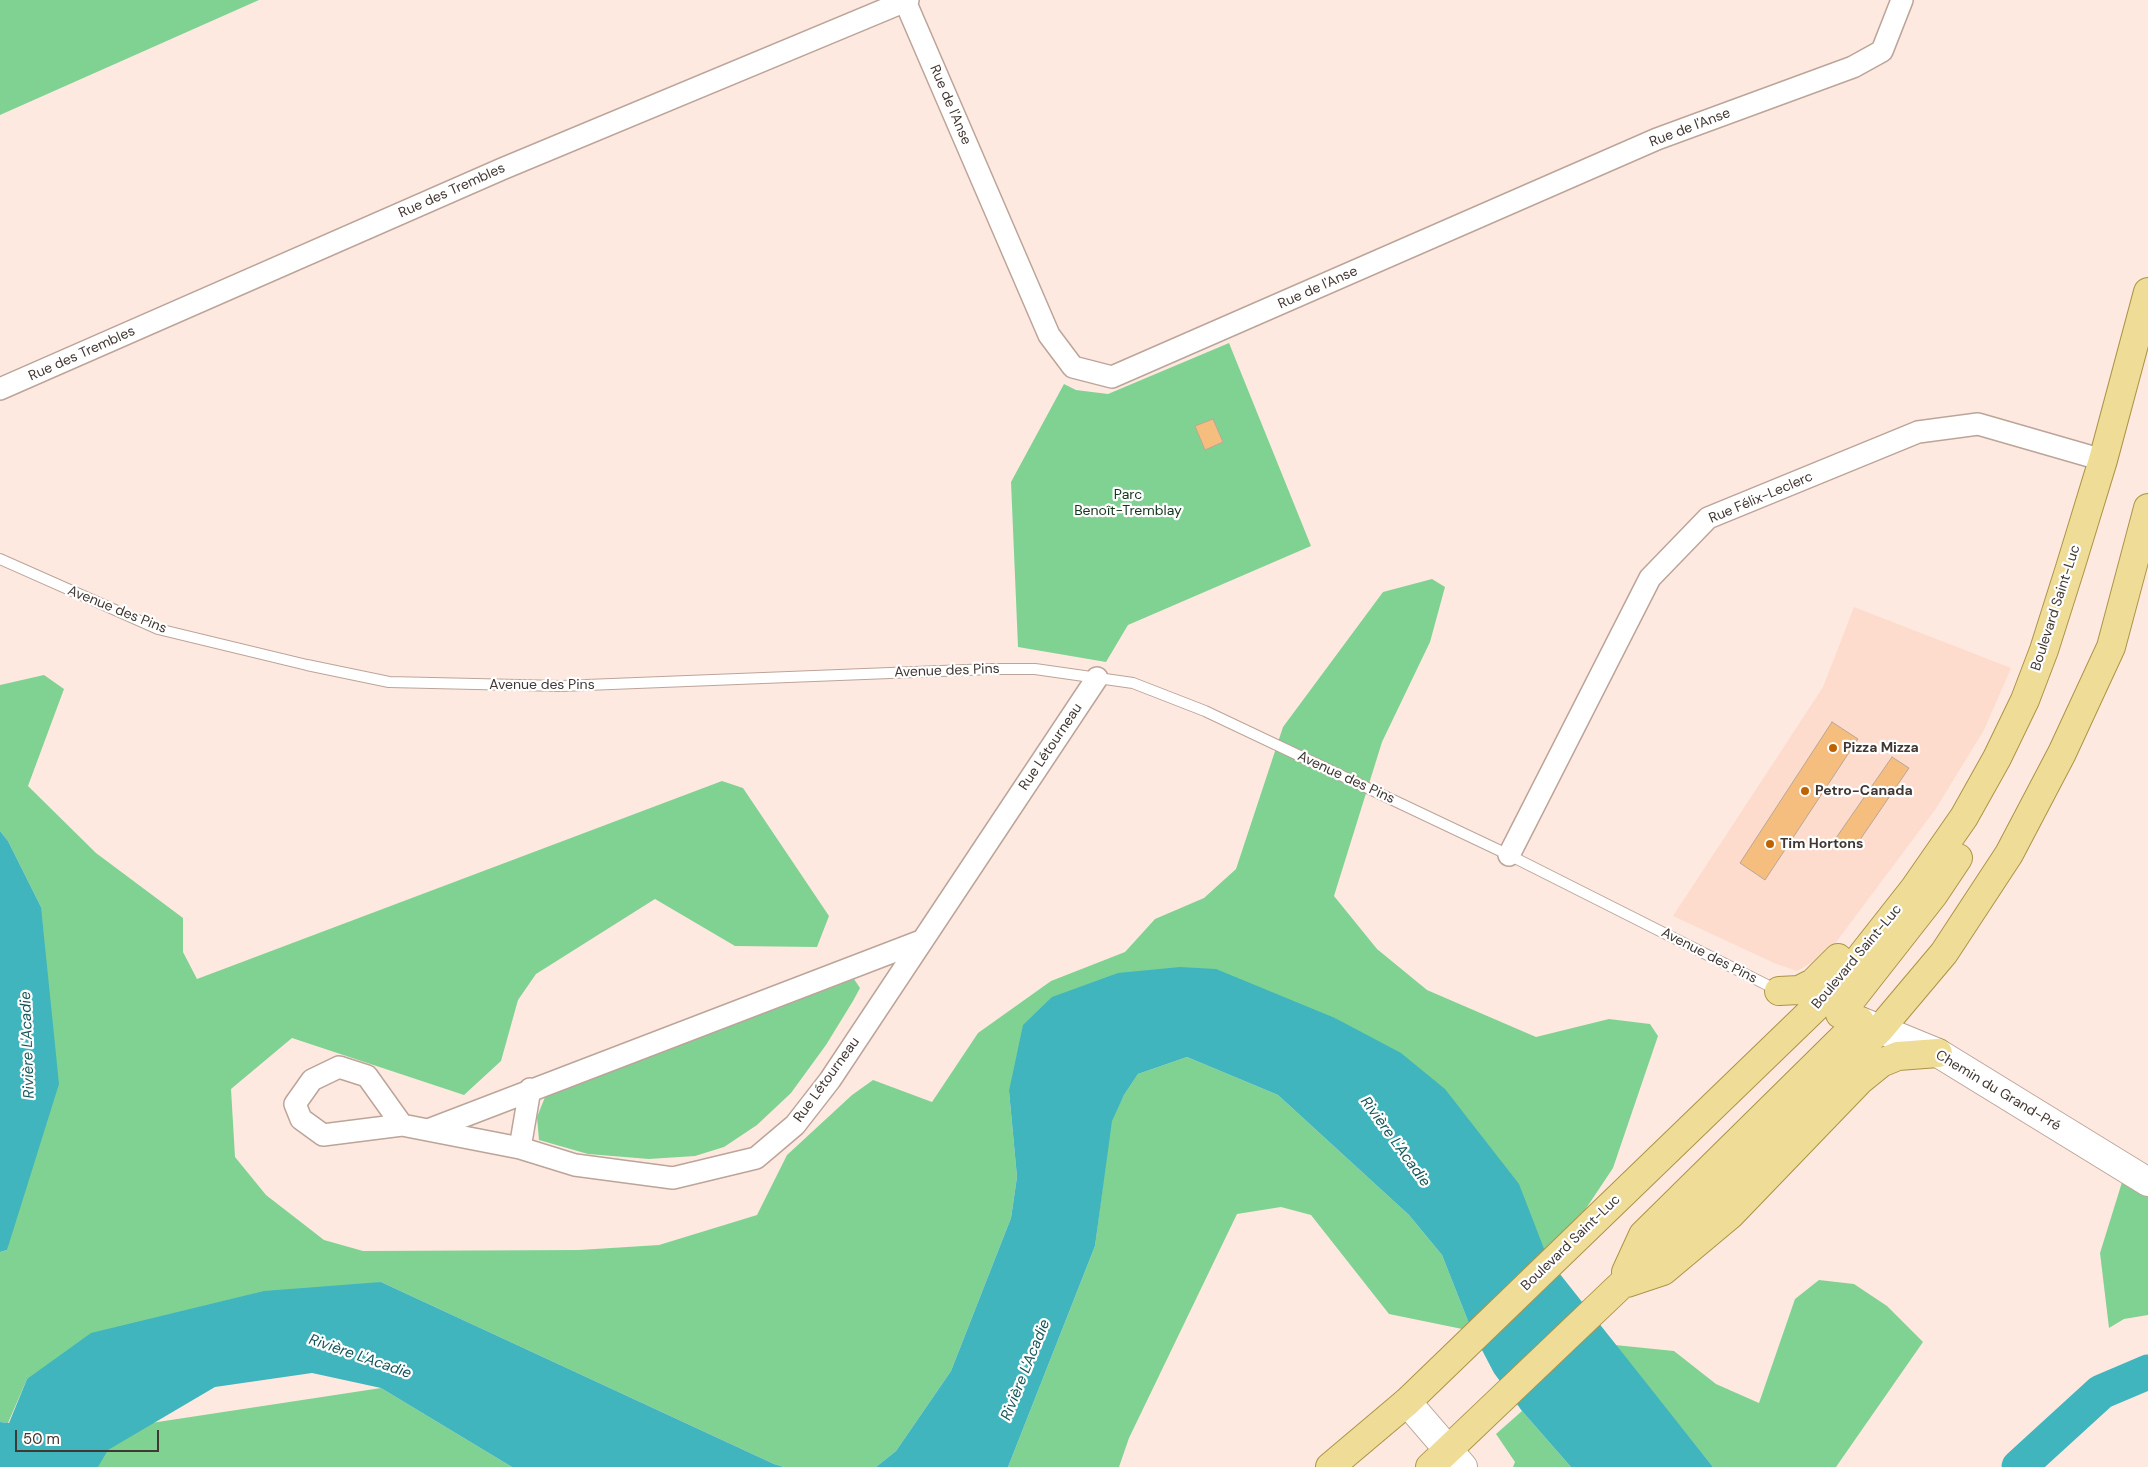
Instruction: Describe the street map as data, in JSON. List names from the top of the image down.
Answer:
{
  "streets": {
    "main road": ["Boulevard Saint-Luc"],
    "street": [
      "Rue de l'Anse",
      "Rue des Trembles",
      "Rue Félix-Leclerc",
      "Rue Létourneau",
      "Chemin du Grand-Pré"
    ],
    "lane": ["Avenue des Pins"]
  },
  "crossings": [
    ["Rue de l'Anse", "Rue des Trembles"],
    ["Rue Félix-Leclerc", "Boulevard Saint-Luc"],
    ["Rue Félix-Leclerc", "Avenue des Pins"],
    ["Boulevard Saint-Luc", "Avenue des Pins"],
    ["Boulevard Saint-Luc", "Chemin du Grand-Pré"],
    ["Avenue des Pins", "Rue Létourneau"],
    ["Avenue des Pins", "Chemin du Grand-Pré"]
  ],
  "water": ["Rivière L'Acadie"],
  "parks": ["Parc Benoît-Tremblay"],
  "places": ["Pizza Mizza", "Petro-Canada", "Tim Hortons"],
  "scale_bar": "50 m"
}
